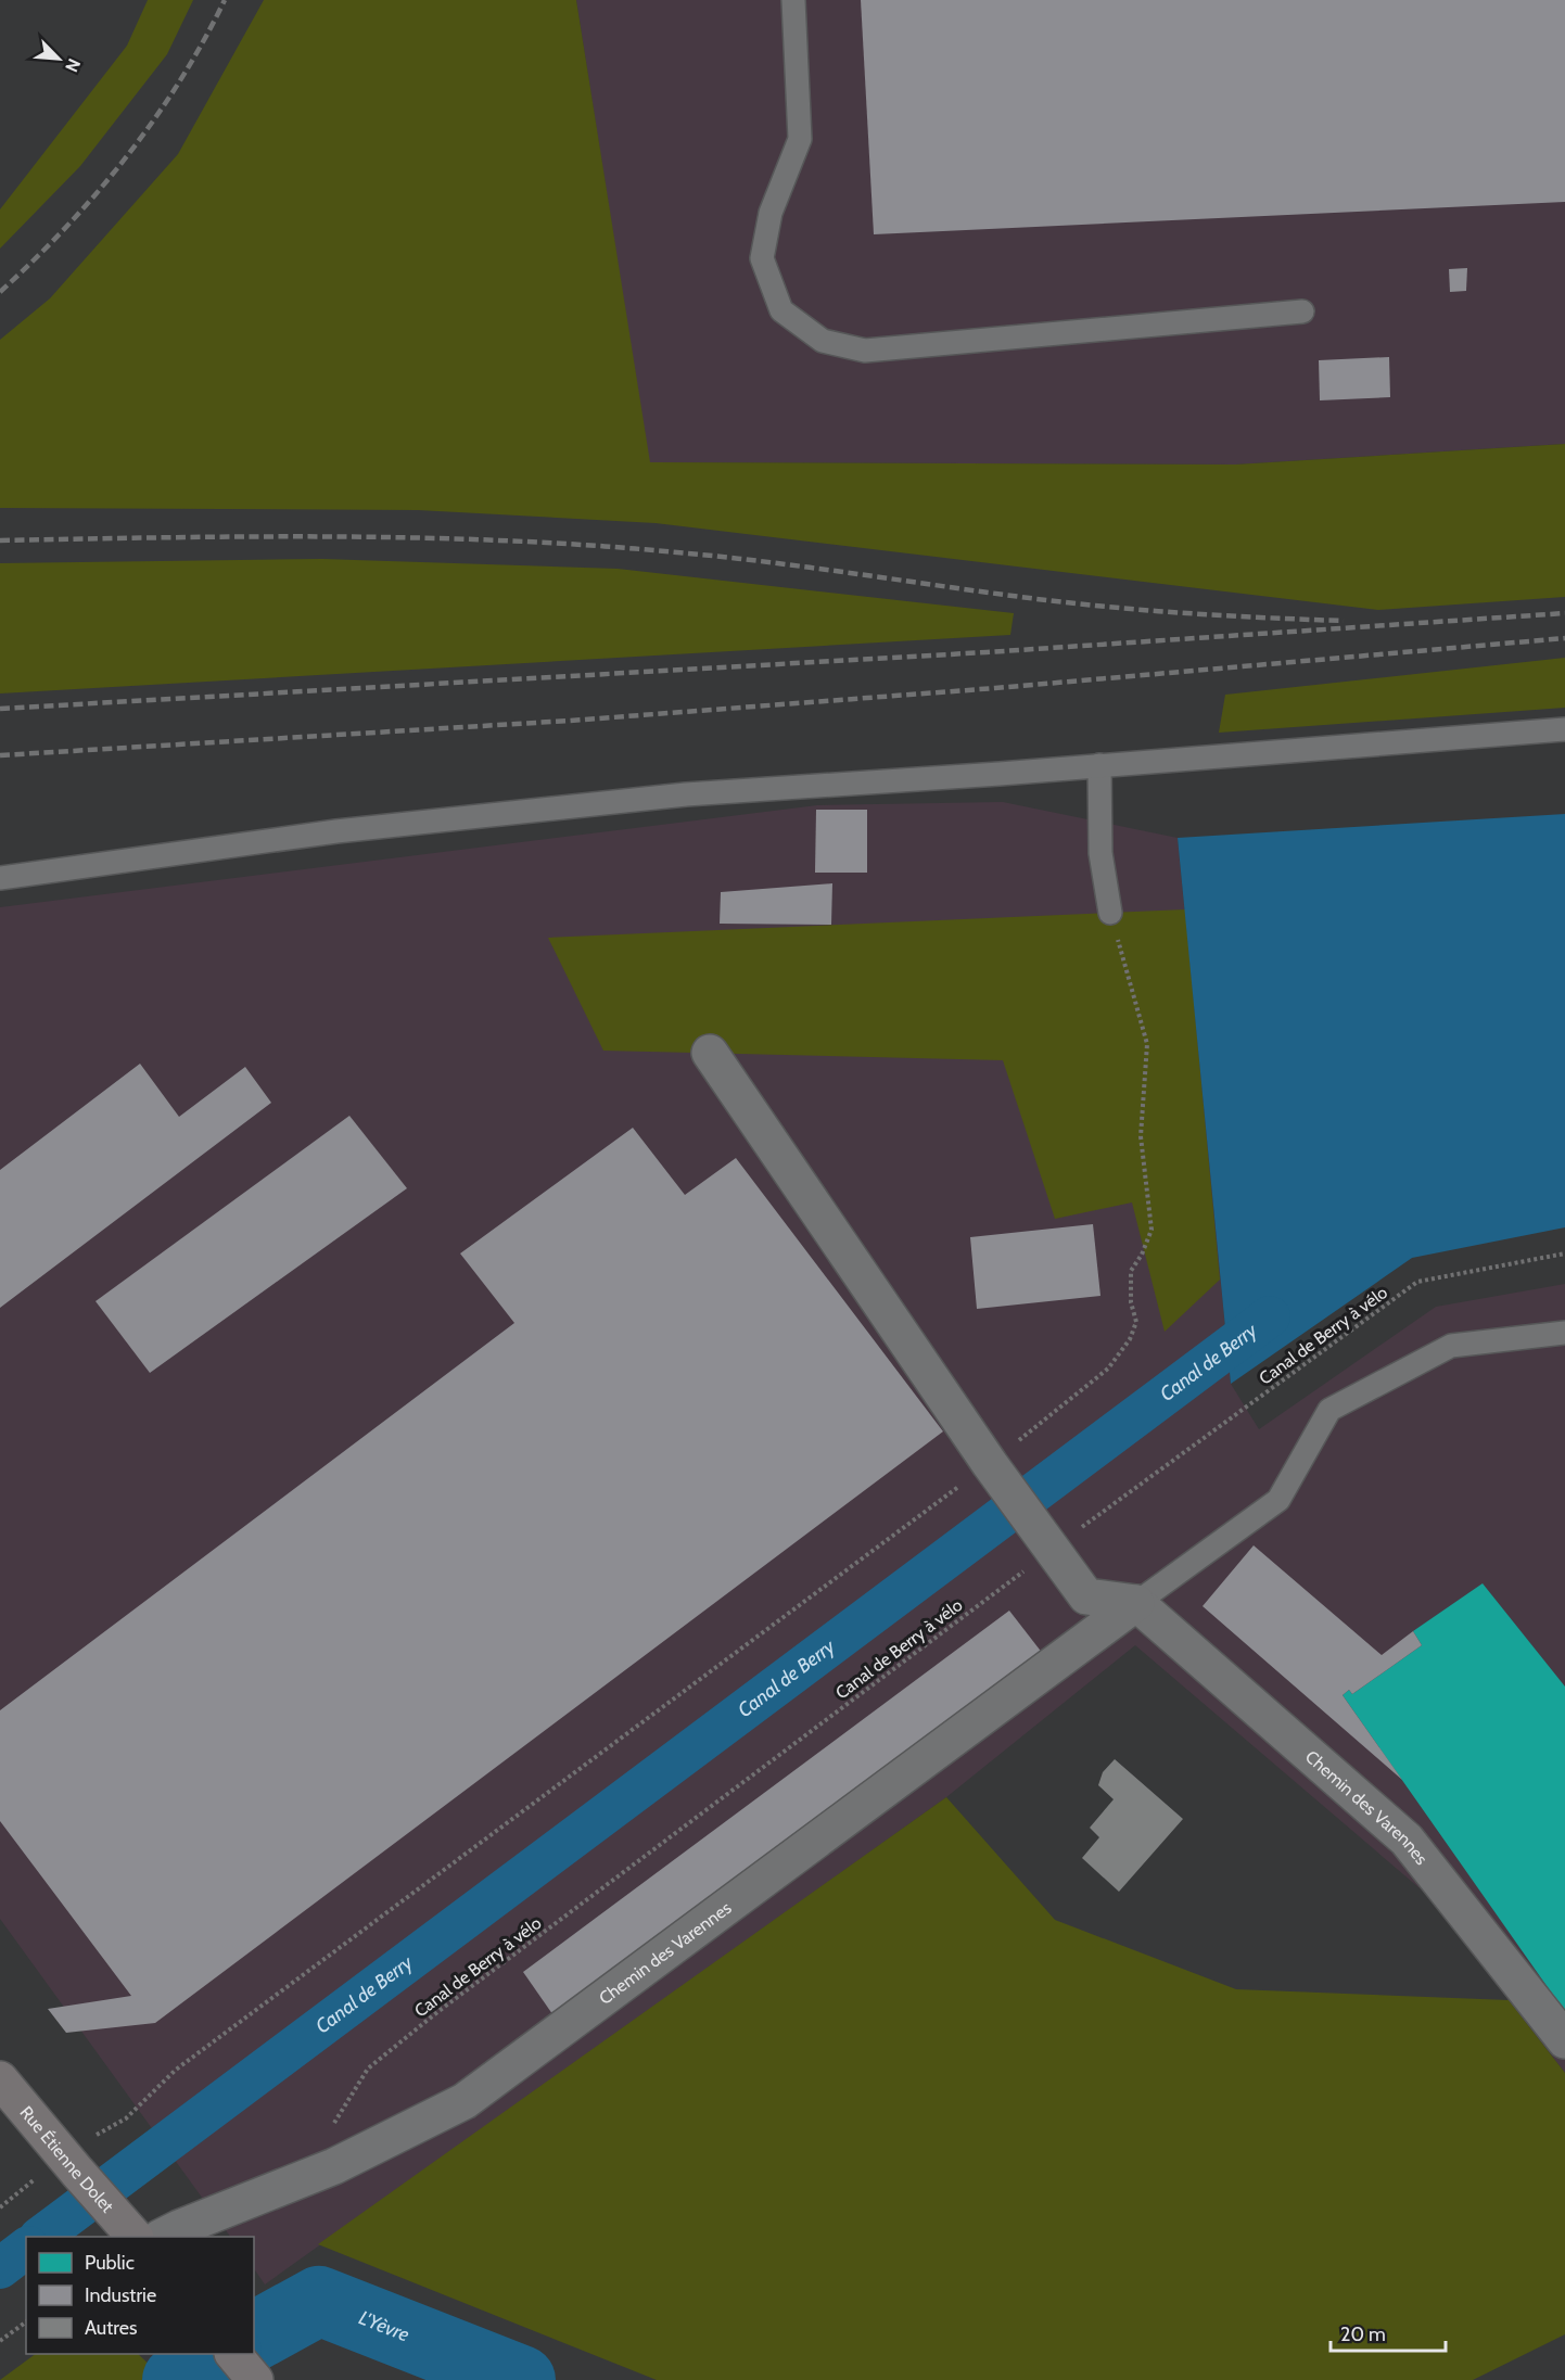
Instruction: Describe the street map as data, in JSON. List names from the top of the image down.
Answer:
{
  "streets": {
    "main road": ["Rue Étienne Dolet"],
    "street": ["Chemin des Varennes"],
    "path": ["Canal de Berry à vélo"]
  },
  "crossings": [
    ["Canal de Berry à vélo", "Chemin des Varennes"]
  ],
  "water": ["Canal de Berry", "L'Yèvre"],
  "legend": ["Public", "Industrie", "Autres"],
  "scale_bar": "20 m",
  "north": "bottom right"
}
